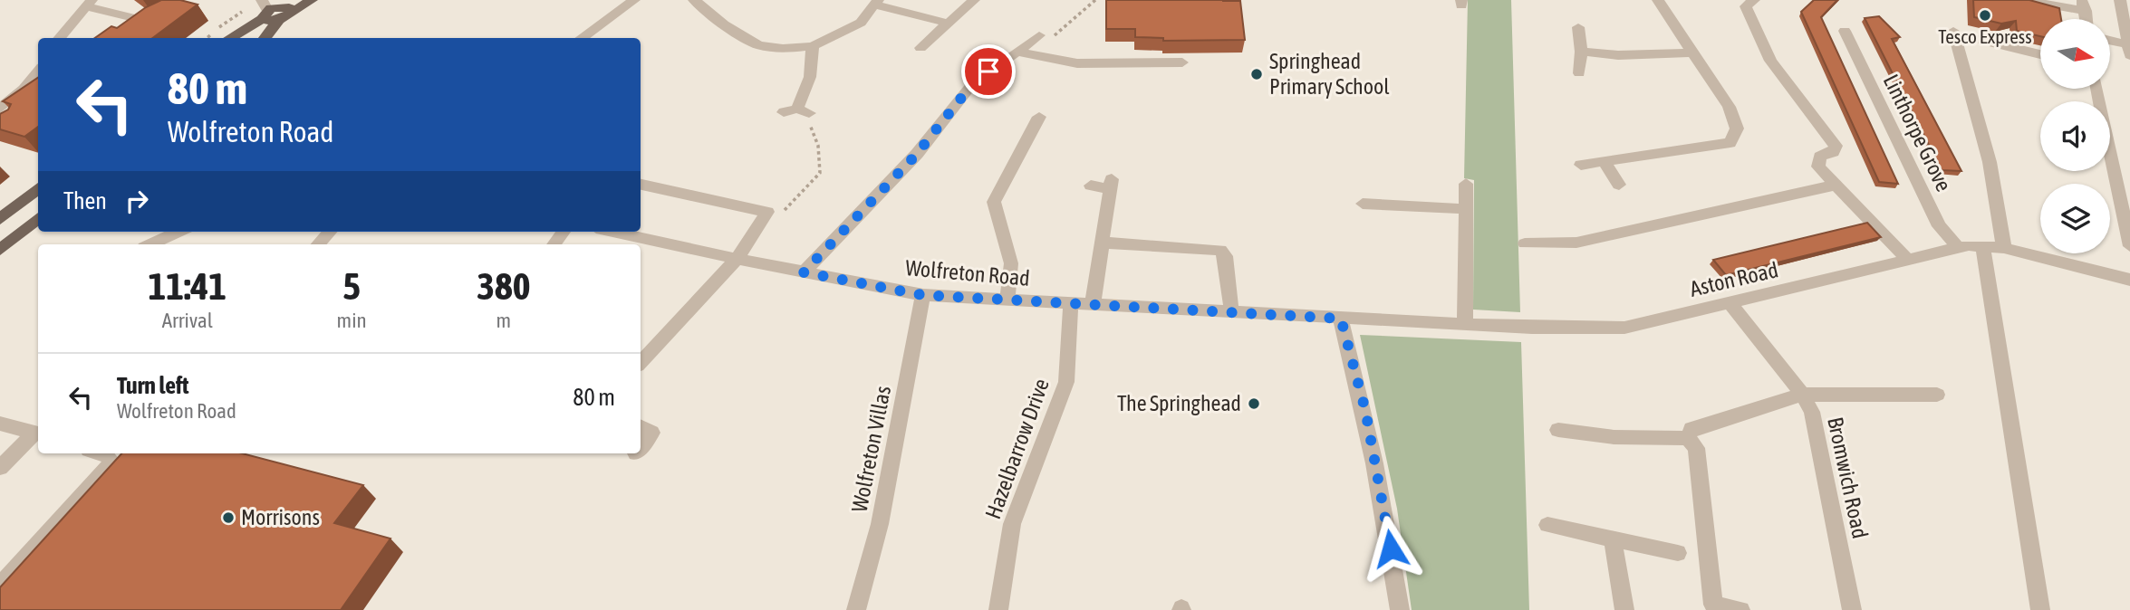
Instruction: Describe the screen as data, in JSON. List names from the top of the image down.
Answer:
{
  "streets": {
    "street": [
      "Linthorpe Grove",
      "Wolfreton Road",
      "Aston Road",
      "Wolfreton Villas",
      "Hazelbarrow Drive",
      "Bromwich Road"
    ]
  },
  "crossings": [
    ["Linthorpe Grove", "Aston Road"],
    ["Wolfreton Road", "Aston Road"],
    ["Wolfreton Road", "Wolfreton Villas"],
    ["Wolfreton Road", "Hazelbarrow Drive"],
    ["Aston Road", "Bromwich Road"]
  ],
  "places": [
    "Tesco Express",
    "Springhead Primary School",
    "The Springhead",
    "Morrisons"
  ],
  "north": "right",
  "page": {
    "turn": ["80 m", "Wolfreton Road"],
    "then": "Then",
    "eta": [
      "11:41",
      "Arrival",
      "5",
      "min",
      "380",
      "m"
    ],
    "list": [
      {
        "name": "Turn left",
        "note": "Wolfreton Road",
        "value": "80 m"
      }
    ]
  }
}
